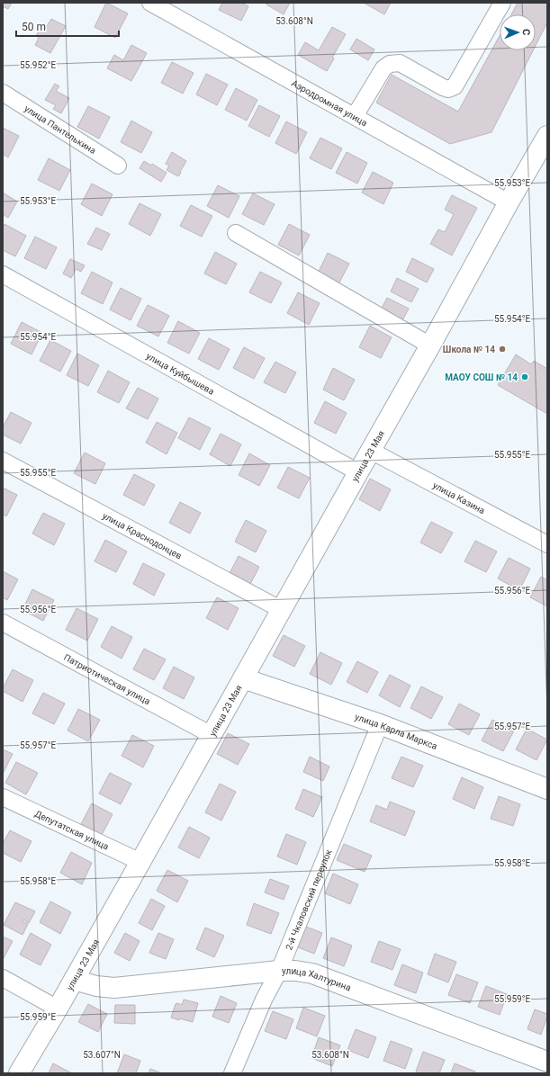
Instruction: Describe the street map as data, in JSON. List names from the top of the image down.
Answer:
{
  "streets": {
    "main road": ["улица 23 Мая", "улица Карла Маркса", "улица Халтурина"],
    "street": [
      "Аэродромная улица",
      "улица Пантелькина",
      "улица Куйбышева",
      "улица Казина",
      "улица Краснодонцев",
      "Патриотическая улица",
      "Депутатская улица",
      "2-й Чкаловский переулок"
    ]
  },
  "crossings": [
    ["Аэродромная улица", "улица 23 Мая"],
    ["улица Куйбышева", "улица 23 Мая"],
    ["улица 23 Мая", "улица Казина"],
    ["улица 23 Мая", "улица Краснодонцев"],
    ["улица 23 Мая", "Патриотическая улица"],
    ["улица 23 Мая", "улица Карла Маркса"],
    ["улица 23 Мая", "Депутатская улица"],
    ["улица 23 Мая", "улица Халтурина"],
    ["улица Карла Маркса", "2-й Чкаловский переулок"],
    ["2-й Чкаловский переулок", "улица Халтурина"]
  ],
  "places": ["Школа № 14", "МАОУ СОШ № 14"],
  "scale_bar": "50 m",
  "north": "right",
  "coordinates": [
    "53.608°N",
    "55.952°E",
    "55.953°E",
    "55.954°E",
    "55.955°E",
    "55.956°E",
    "55.957°E",
    "55.958°E",
    "55.959°E",
    "53.607°N"
  ]
}
